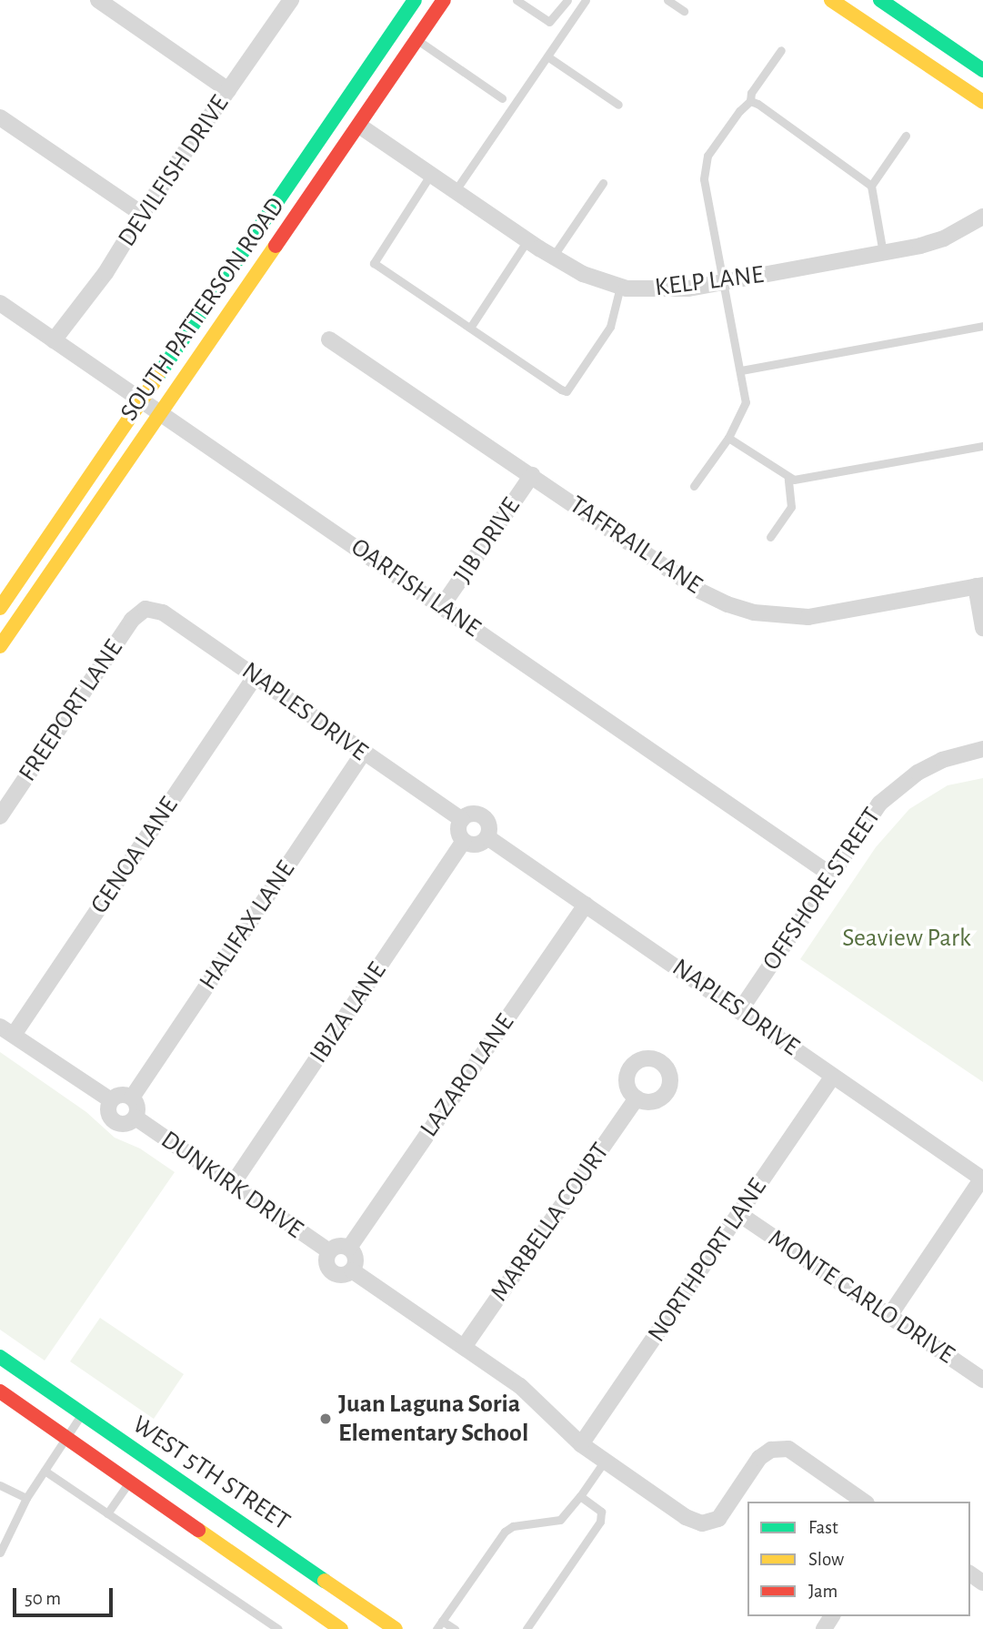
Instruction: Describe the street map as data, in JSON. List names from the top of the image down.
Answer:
{
  "streets": {
    "street": [
      "DEVILFISH DRIVE",
      "KELP LANE",
      "SOUTH PATTERSON ROAD",
      "JIB DRIVE",
      "TAFFRAIL LANE",
      "OARFISH LANE",
      "FREEPORT LANE",
      "NAPLES DRIVE",
      "GENOA LANE",
      "OFFSHORE STREET",
      "HALIFAX LANE",
      "IBIZA LANE",
      "LAZARO LANE",
      "DUNKIRK DRIVE",
      "MARBELLA COURT",
      "NORTHPORT LANE",
      "MONTE CARLO DRIVE",
      "WEST 5TH STREET"
    ]
  },
  "crossings": [
    ["DEVILFISH DRIVE", "OARFISH LANE"],
    ["KELP LANE", "SOUTH PATTERSON ROAD"],
    ["SOUTH PATTERSON ROAD", "OARFISH LANE"],
    ["JIB DRIVE", "TAFFRAIL LANE"],
    ["JIB DRIVE", "OARFISH LANE"],
    ["OARFISH LANE", "OFFSHORE STREET"],
    ["FREEPORT LANE", "NAPLES DRIVE"],
    ["NAPLES DRIVE", "GENOA LANE"],
    ["NAPLES DRIVE", "OFFSHORE STREET"],
    ["NAPLES DRIVE", "HALIFAX LANE"],
    ["NAPLES DRIVE", "IBIZA LANE"],
    ["NAPLES DRIVE", "LAZARO LANE"],
    ["NAPLES DRIVE", "NORTHPORT LANE"],
    ["HALIFAX LANE", "DUNKIRK DRIVE"],
    ["IBIZA LANE", "DUNKIRK DRIVE"],
    ["LAZARO LANE", "DUNKIRK DRIVE"],
    ["NORTHPORT LANE", "MONTE CARLO DRIVE"]
  ],
  "parks": ["Seaview Park"],
  "places": ["Juan Laguna Soria Elementary School"],
  "legend": ["Fast", "Slow", "Jam"],
  "scale_bar": "50 m"
}
